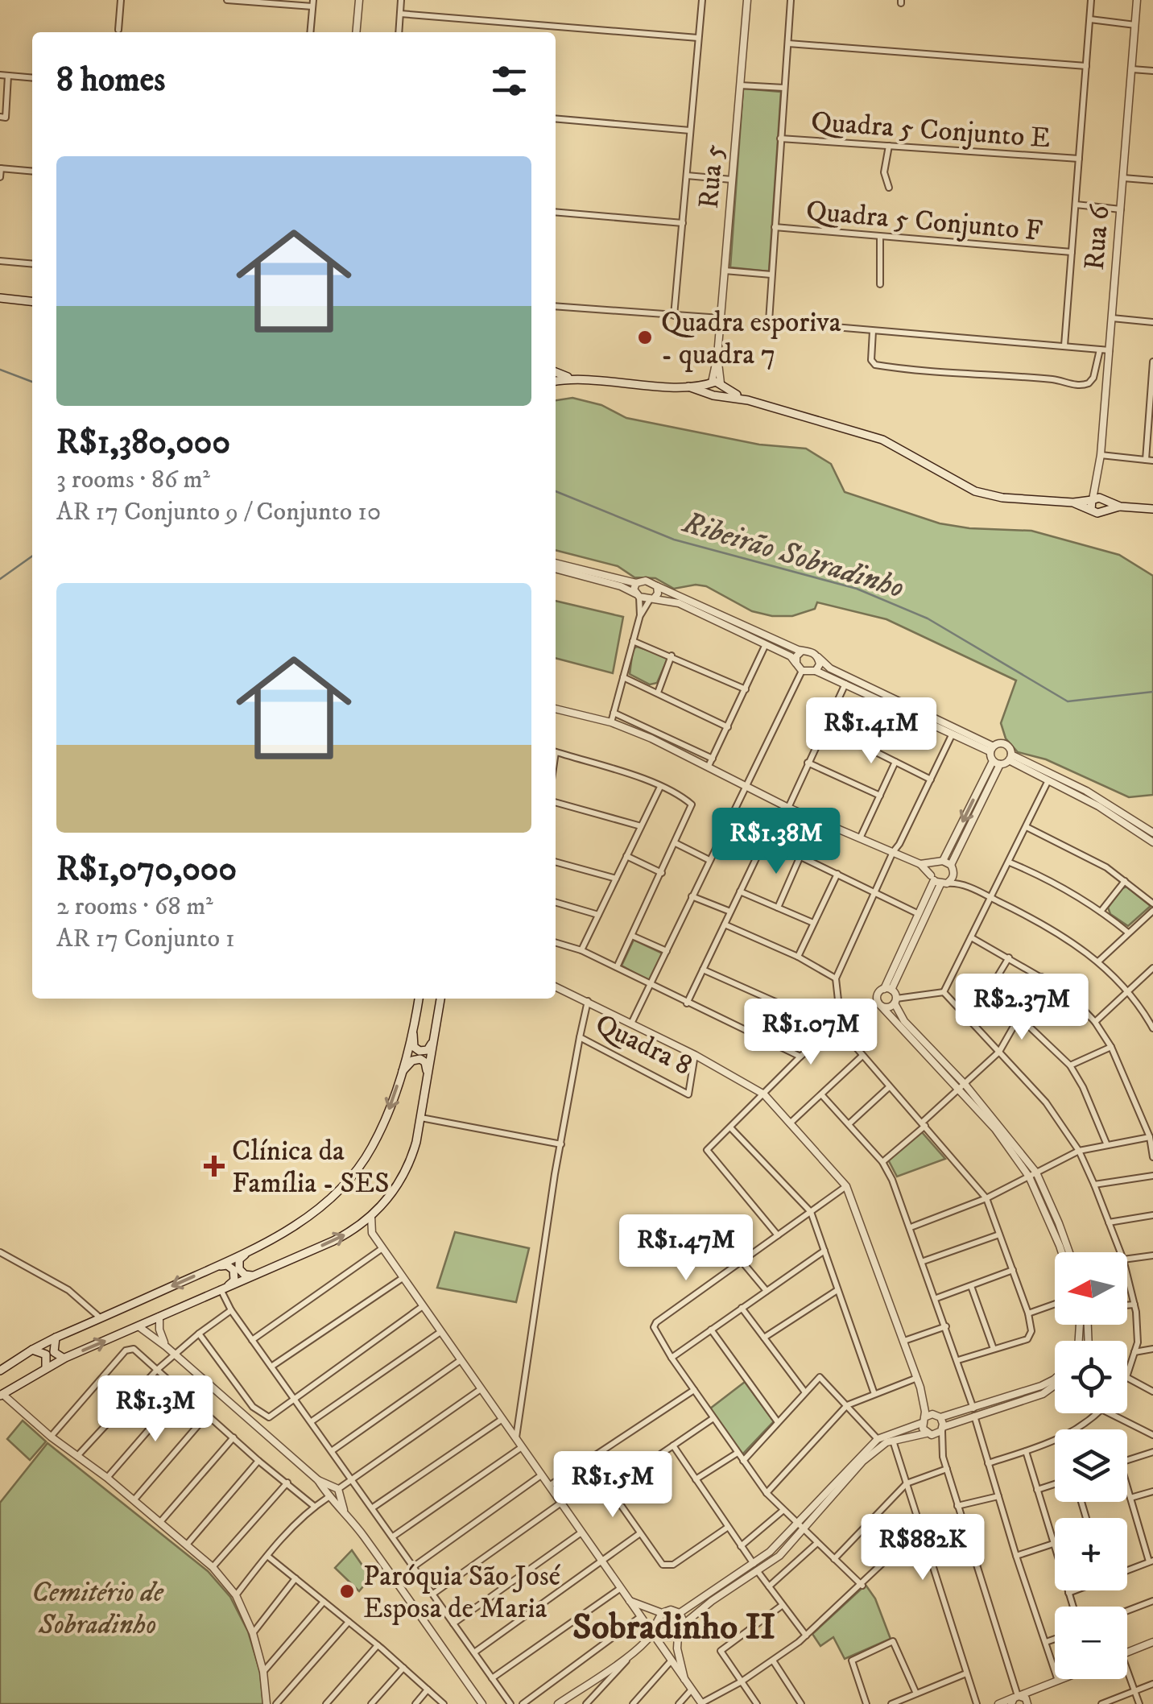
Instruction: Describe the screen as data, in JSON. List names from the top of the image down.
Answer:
{
  "streets": {
    "street": [
      "Quadra 5 Conjunto E",
      "Rua 5",
      "Quadra 5 Conjunto F",
      "Rua 6",
      "Quadra 8"
    ]
  },
  "districts": ["Sobradinho II"],
  "water": ["Ribeirão Sobradinho"],
  "parks": ["Cemitério de Sobradinho"],
  "places": {
    "other": ["Quadra esporiva - quadra 7", "Paróquia São José Esposa de Maria"],
    "health": ["Clínica da Família - SES"]
  },
  "north": "left",
  "page": {
    "heading": "8 homes",
    "list": [
      {
        "name": "R$1,380,000",
        "note": "3 rooms · 86 m² · AR 17 Conjunto 9 / Conjunto 10"
      },
      {
        "name": "R$1,070,000",
        "note": "2 rooms · 68 m² · AR 17 Conjunto 1"
      }
    ],
    "price": [
      "R$1.41M",
      "R$1.38M",
      "R$2.37M",
      "R$1.07M",
      "R$1.47M",
      "R$1.3M",
      "R$1.5M",
      "R$882K"
    ],
    "map_buttons": ["+", "−"]
  }
}
